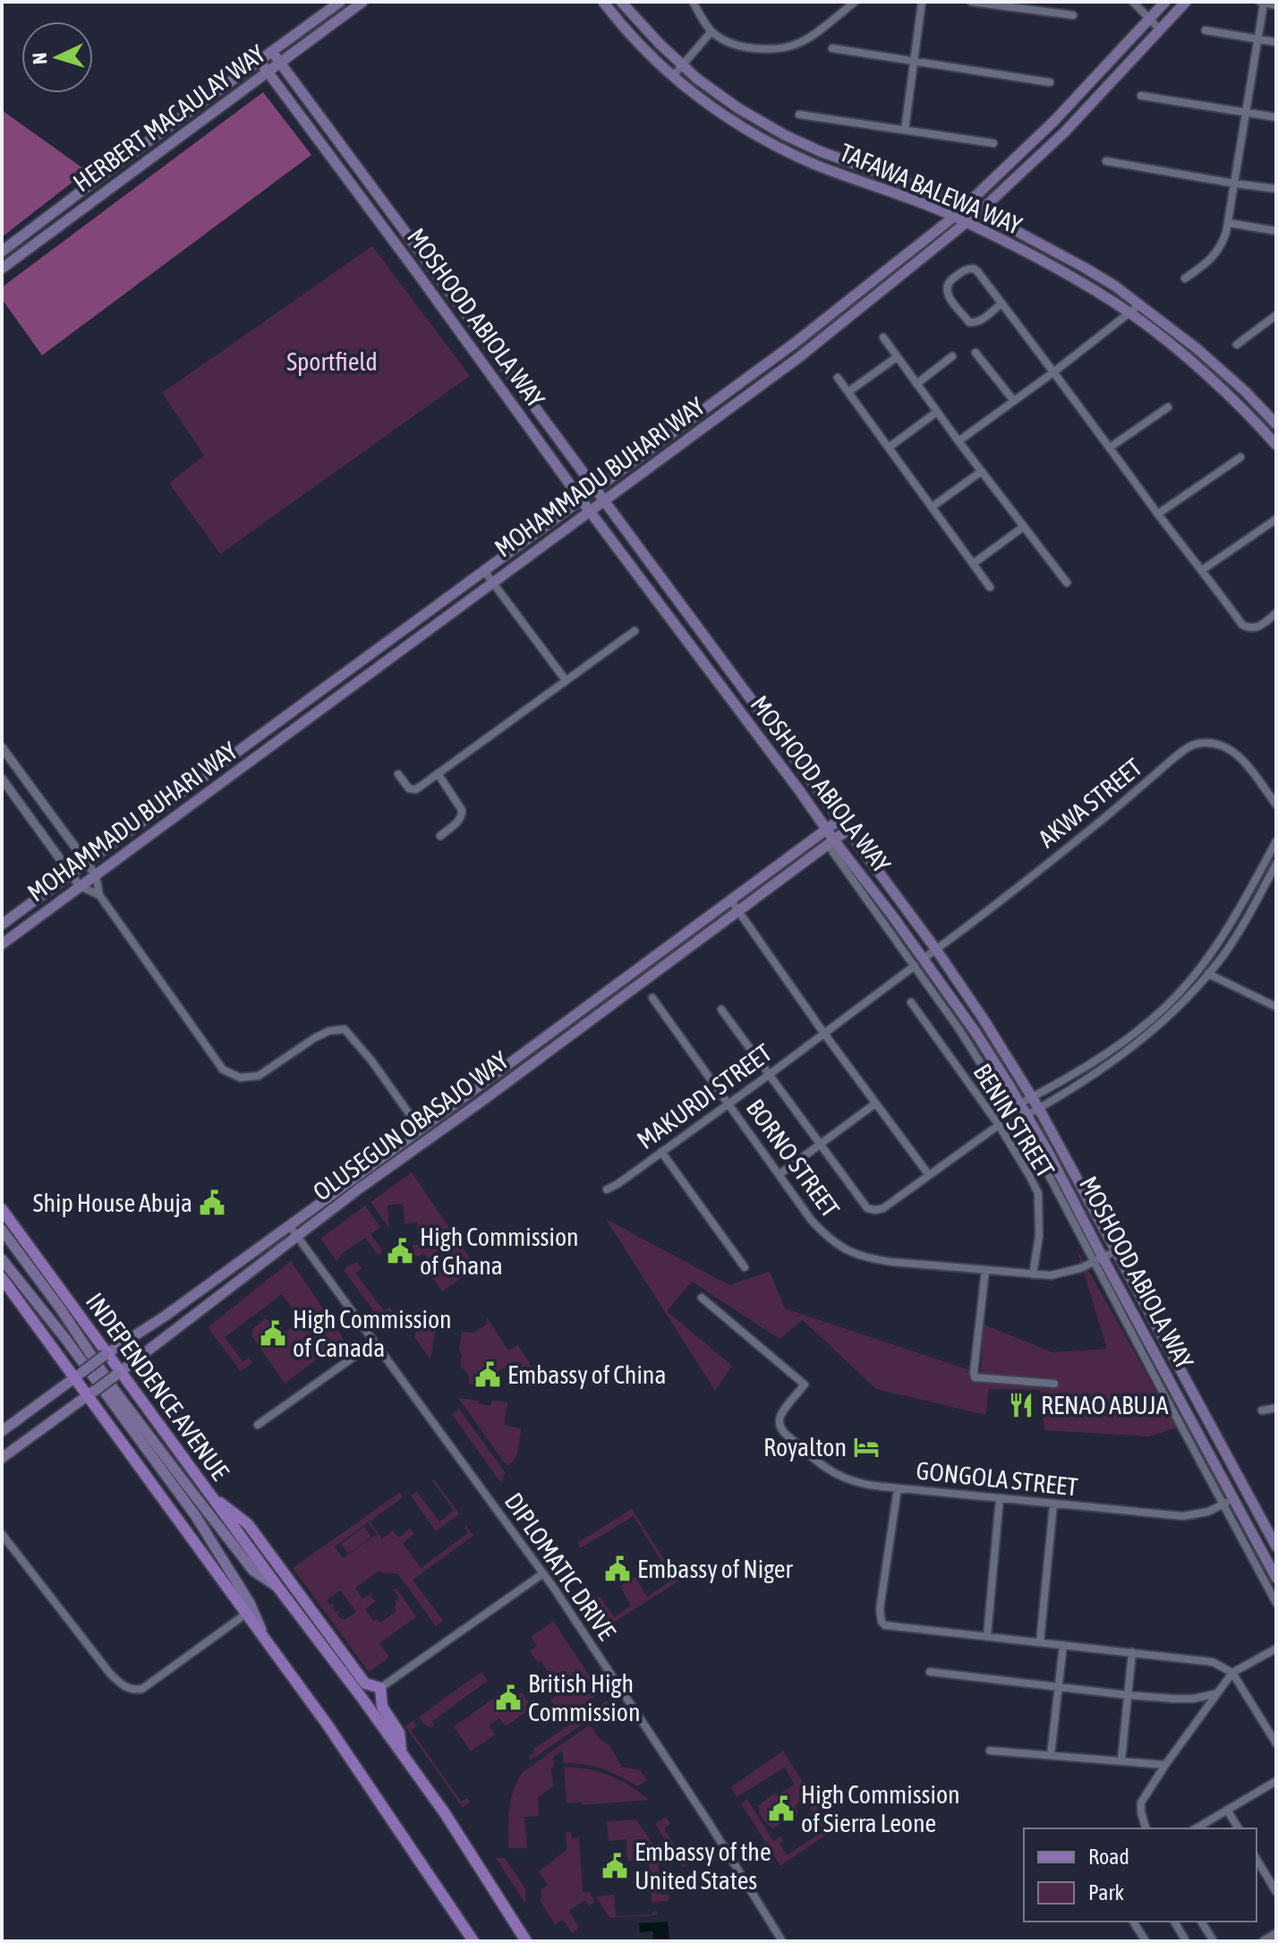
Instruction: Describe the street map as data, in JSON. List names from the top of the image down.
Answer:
{
  "streets": {
    "main road": [
      "HERBERT MACAULAY WAY",
      "TAFAWA BALEWA WAY",
      "MOSHOOD ABIOLA WAY",
      "MOHAMMADU BUHARI WAY",
      "OLUSEGUN OBASAJO WAY",
      "INDEPENDENCE AVENUE"
    ],
    "street": [
      "AKWA STREET",
      "MAKURDI STREET",
      "BENIN STREET",
      "BORNO STREET",
      "GONGOLA STREET",
      "DIPLOMATIC DRIVE"
    ]
  },
  "crossings": [
    ["HERBERT MACAULAY WAY", "MOSHOOD ABIOLA WAY"],
    ["TAFAWA BALEWA WAY", "MOHAMMADU BUHARI WAY"],
    ["MOSHOOD ABIOLA WAY", "MOHAMMADU BUHARI WAY"],
    ["MOSHOOD ABIOLA WAY", "AKWA STREET"],
    ["MOSHOOD ABIOLA WAY", "OLUSEGUN OBASAJO WAY"],
    ["MOSHOOD ABIOLA WAY", "BORNO STREET"],
    ["MOSHOOD ABIOLA WAY", "GONGOLA STREET"],
    ["MAKURDI STREET", "BORNO STREET"],
    ["BENIN STREET", "BORNO STREET"],
    ["OLUSEGUN OBASAJO WAY", "INDEPENDENCE AVENUE"],
    ["OLUSEGUN OBASAJO WAY", "DIPLOMATIC DRIVE"]
  ],
  "parks": ["Sportfield"],
  "places": {
    "public building": [
      "Ship House Abuja",
      "High Commission of Ghana",
      "High Commission of Canada",
      "Embassy of China",
      "Embassy of Niger",
      "British High Commission",
      "High Commission of Sierra Leone",
      "Embassy of the United States"
    ],
    "restaurant": ["RENAO ABUJA"],
    "hotel": ["Royalton"]
  },
  "legend": ["Road", "Park"],
  "north": "left"
}
